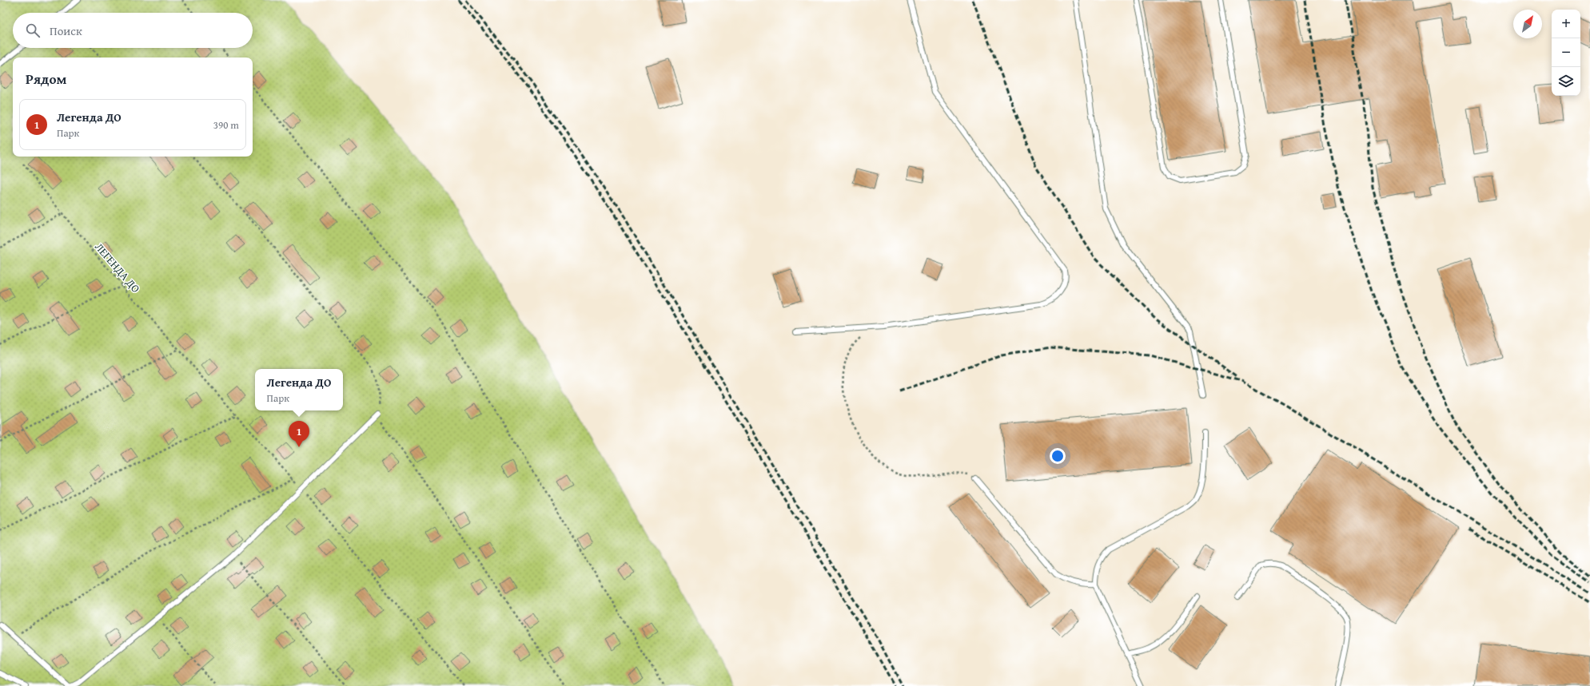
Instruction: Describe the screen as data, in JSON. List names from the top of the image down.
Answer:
{
  "streets": {
    "path": ["ЛЕГЕНДА ДО"]
  },
  "north": "top right",
  "page": {
    "map_buttons": ["+", "−"],
    "search": "Поиск",
    "heading": "Рядом",
    "list": [
      {
        "mark": "1",
        "name": "Легенда ДО",
        "note": "Парк",
        "value": "390 m"
      }
    ],
    "popup": ["Легенда ДО", "Парк"],
    "pins": "1"
  }
}
